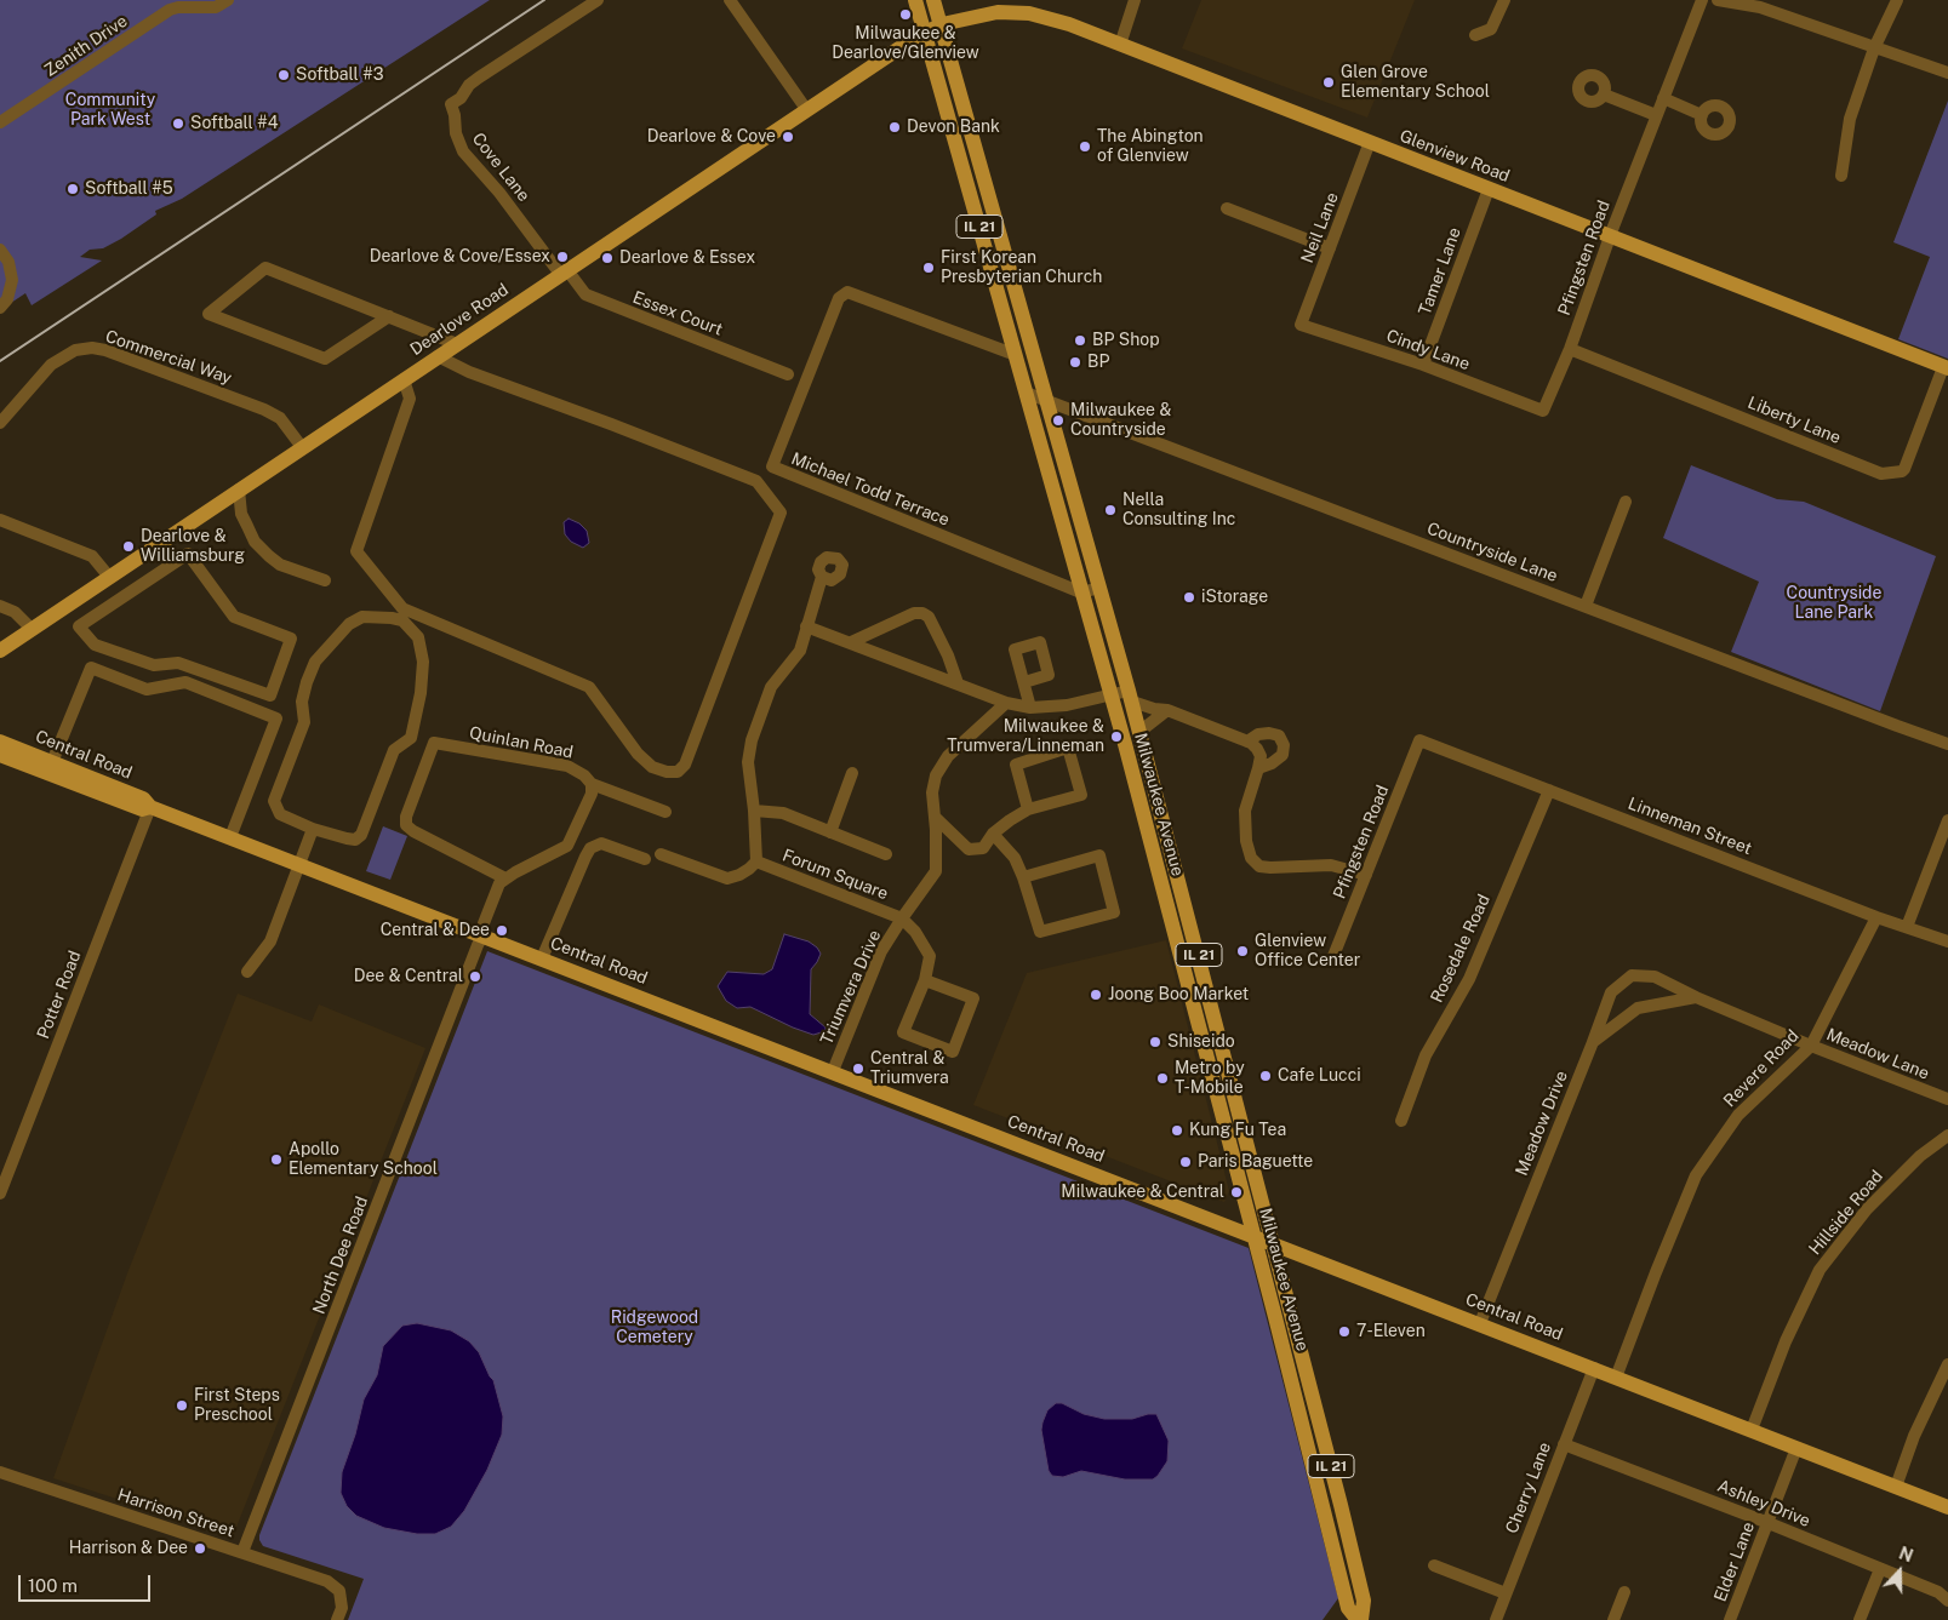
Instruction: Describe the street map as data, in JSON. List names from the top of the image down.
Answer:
{
  "streets": {
    "main road": [
      "Glenview Road",
      "IL 21",
      "Dearlove Road",
      "Central Road",
      "Milwaukee Avenue"
    ],
    "street": [
      "Zenith Drive",
      "Cove Lane",
      "Neil Lane",
      "Pfingsten Road",
      "Tamer Lane",
      "Essex Court",
      "Cindy Lane",
      "Commercial Way",
      "Liberty Lane",
      "Michael Todd Terrace",
      "Countryside Lane",
      "Quinlan Road",
      "Linneman Street",
      "Forum Square",
      "Rosedale Road",
      "Triumvera Drive",
      "Potter Road",
      "Meadow Lane",
      "Revere Road",
      "Meadow Drive",
      "Hillside Road",
      "North Dee Road",
      "Cherry Lane",
      "Ashley Drive",
      "Harrison Street",
      "Elder Lane"
    ]
  },
  "crossings": [
    ["Glenview Road", "Neil Lane"],
    ["Glenview Road", "Pfingsten Road"],
    ["Glenview Road", "Tamer Lane"],
    ["Glenview Road", "Dearlove Road"],
    ["Glenview Road", "Liberty Lane"],
    ["Glenview Road", "Milwaukee Avenue"],
    ["Cove Lane", "Essex Court"],
    ["Cove Lane", "Dearlove Road"],
    ["Neil Lane", "Cindy Lane"],
    ["Pfingsten Road", "Cindy Lane"],
    ["Pfingsten Road", "Liberty Lane"],
    ["Pfingsten Road", "Linneman Street"],
    ["Tamer Lane", "Cindy Lane"],
    ["Essex Court", "Dearlove Road"],
    ["Dearlove Road", "Commercial Way"],
    ["Dearlove Road", "Milwaukee Avenue"],
    ["Michael Todd Terrace", "Milwaukee Avenue"],
    ["Countryside Lane", "Milwaukee Avenue"],
    ["Quinlan Road", "North Dee Road"],
    ["Central Road", "Milwaukee Avenue"],
    ["Central Road", "Triumvera Drive"],
    ["Central Road", "Potter Road"],
    ["Central Road", "Revere Road"],
    ["Central Road", "Meadow Drive"],
    ["Central Road", "Hillside Road"],
    ["Central Road", "North Dee Road"],
    ["Central Road", "Cherry Lane"],
    ["Central Road", "Elder Lane"],
    ["Linneman Street", "Rosedale Road"],
    ["Linneman Street", "Revere Road"],
    ["Forum Square", "Triumvera Drive"],
    ["Meadow Lane", "Revere Road"],
    ["Meadow Lane", "Meadow Drive"],
    ["North Dee Road", "Harrison Street"],
    ["Cherry Lane", "Ashley Drive"],
    ["Ashley Drive", "Elder Lane"]
  ],
  "parks": ["Community Park West", "Countryside Lane Park", "Ridgewood Cemetery"],
  "places": [
    "Milwaukee & Dearlove/Glenview",
    "Softball #3",
    "Glen Grove Elementary School",
    "Softball #4",
    "Devon Bank",
    "Dearlove & Cove",
    "The Abington of Glenview",
    "Softball #5",
    "Dearlove & Cove/Essex",
    "Dearlove & Essex",
    "First Korean Presbyterian Church",
    "BP Shop",
    "BP",
    "Milwaukee & Countryside",
    "Nella Consulting Inc",
    "Dearlove & Williamsburg",
    "iStorage",
    "Milwaukee & Trumvera/Linneman",
    "Central & Dee",
    "Glenview Office Center",
    "Dee & Central",
    "Joong Boo Market",
    "Shiseido",
    "Central & Triumvera",
    "Cafe Lucci",
    "Metro by T-Mobile",
    "Kung Fu Tea",
    "Apollo Elementary School",
    "Paris Baguette",
    "Milwaukee & Central",
    "7-Eleven",
    "First Steps Preschool",
    "Harrison & Dee"
  ],
  "scale_bar": "100 m",
  "north": "top"
}
